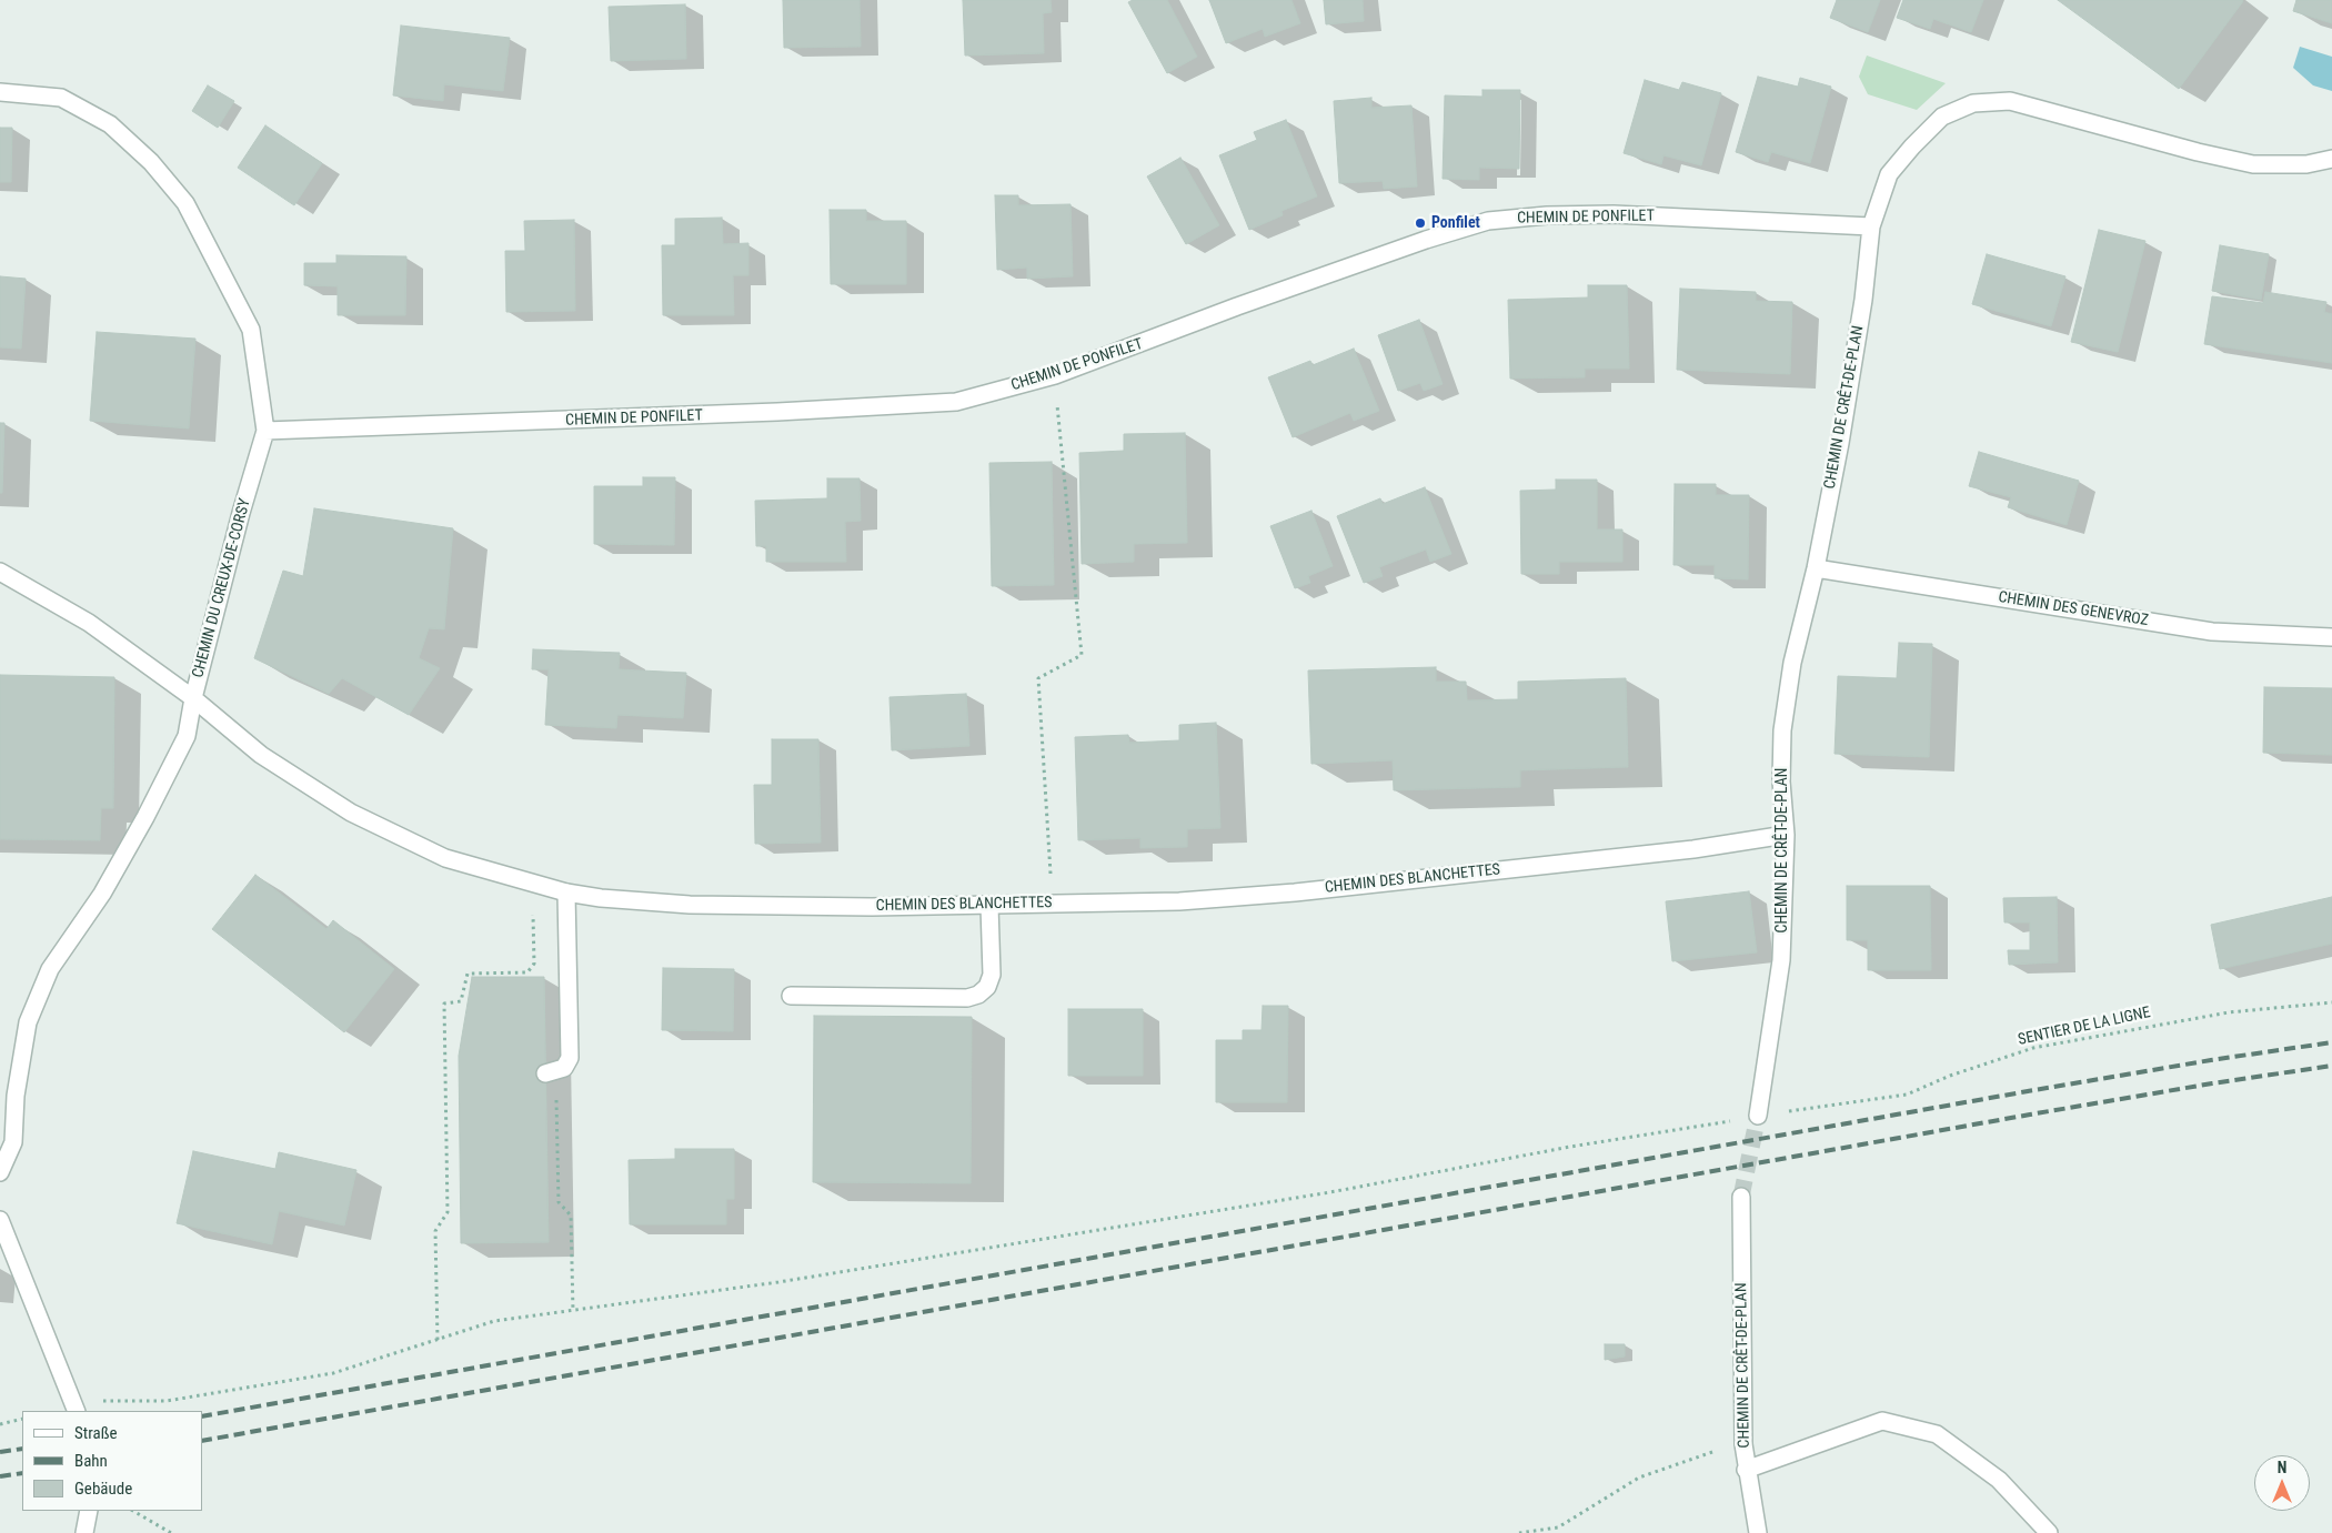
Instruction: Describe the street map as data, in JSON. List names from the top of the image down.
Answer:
{
  "streets": {
    "street": [
      "CHEMIN DE PONFILET",
      "CHEMIN DE CRÊT-DE-PLAN",
      "CHEMIN DU CREUX-DE-CORSY",
      "CHEMIN DES GENEVROZ",
      "CHEMIN DES BLANCHETTES"
    ],
    "path": ["SENTIER DE LA LIGNE"]
  },
  "crossings": [
    ["CHEMIN DE PONFILET", "CHEMIN DE CRÊT-DE-PLAN"],
    ["CHEMIN DE PONFILET", "CHEMIN DU CREUX-DE-CORSY"],
    ["CHEMIN DE CRÊT-DE-PLAN", "CHEMIN DES GENEVROZ"],
    ["CHEMIN DE CRÊT-DE-PLAN", "CHEMIN DES BLANCHETTES"],
    ["CHEMIN DU CREUX-DE-CORSY", "CHEMIN DES BLANCHETTES"]
  ],
  "places": ["Ponfilet"],
  "legend": ["Straße", "Bahn", "Gebäude"],
  "north": "top"
}
